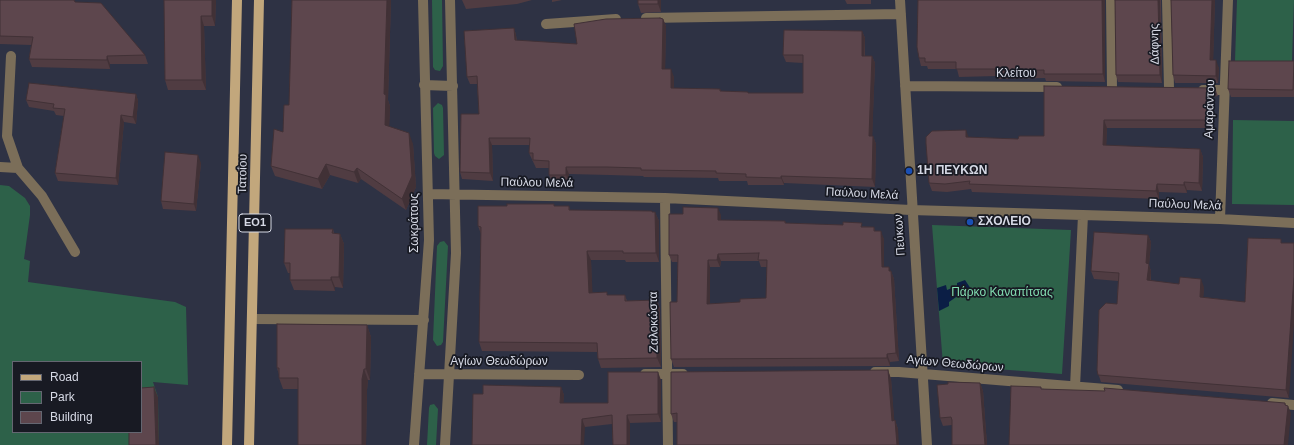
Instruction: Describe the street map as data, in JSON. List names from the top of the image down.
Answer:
{
  "streets": {
    "main road": ["Τατοΐου", "ΕΟ1"],
    "street": [
      "Δάφνης",
      "Κλείτου",
      "Αμαράντου",
      "Παύλου Μελά",
      "Σωκράτους",
      "Πεύκων",
      "Ζαλοκώστα",
      "Αγίων Θεωδώρων"
    ]
  },
  "crossings": [
    ["Κλείτου", "Πεύκων"],
    ["Αμαράντου", "Παύλου Μελά"],
    ["Παύλου Μελά", "Σωκράτους"],
    ["Παύλου Μελά", "Πεύκων"],
    ["Παύλου Μελά", "Ζαλοκώστα"],
    ["Σωκράτους", "Αγίων Θεωδώρων"],
    ["Πεύκων", "Αγίων Θεωδώρων"]
  ],
  "parks": ["Πάρκο Καναπίτσας"],
  "places": ["1Η ΠΕΥΚΩΝ", "ΣΧΟΛΕΙΟ"],
  "legend": ["Road", "Park", "Building"]
}
